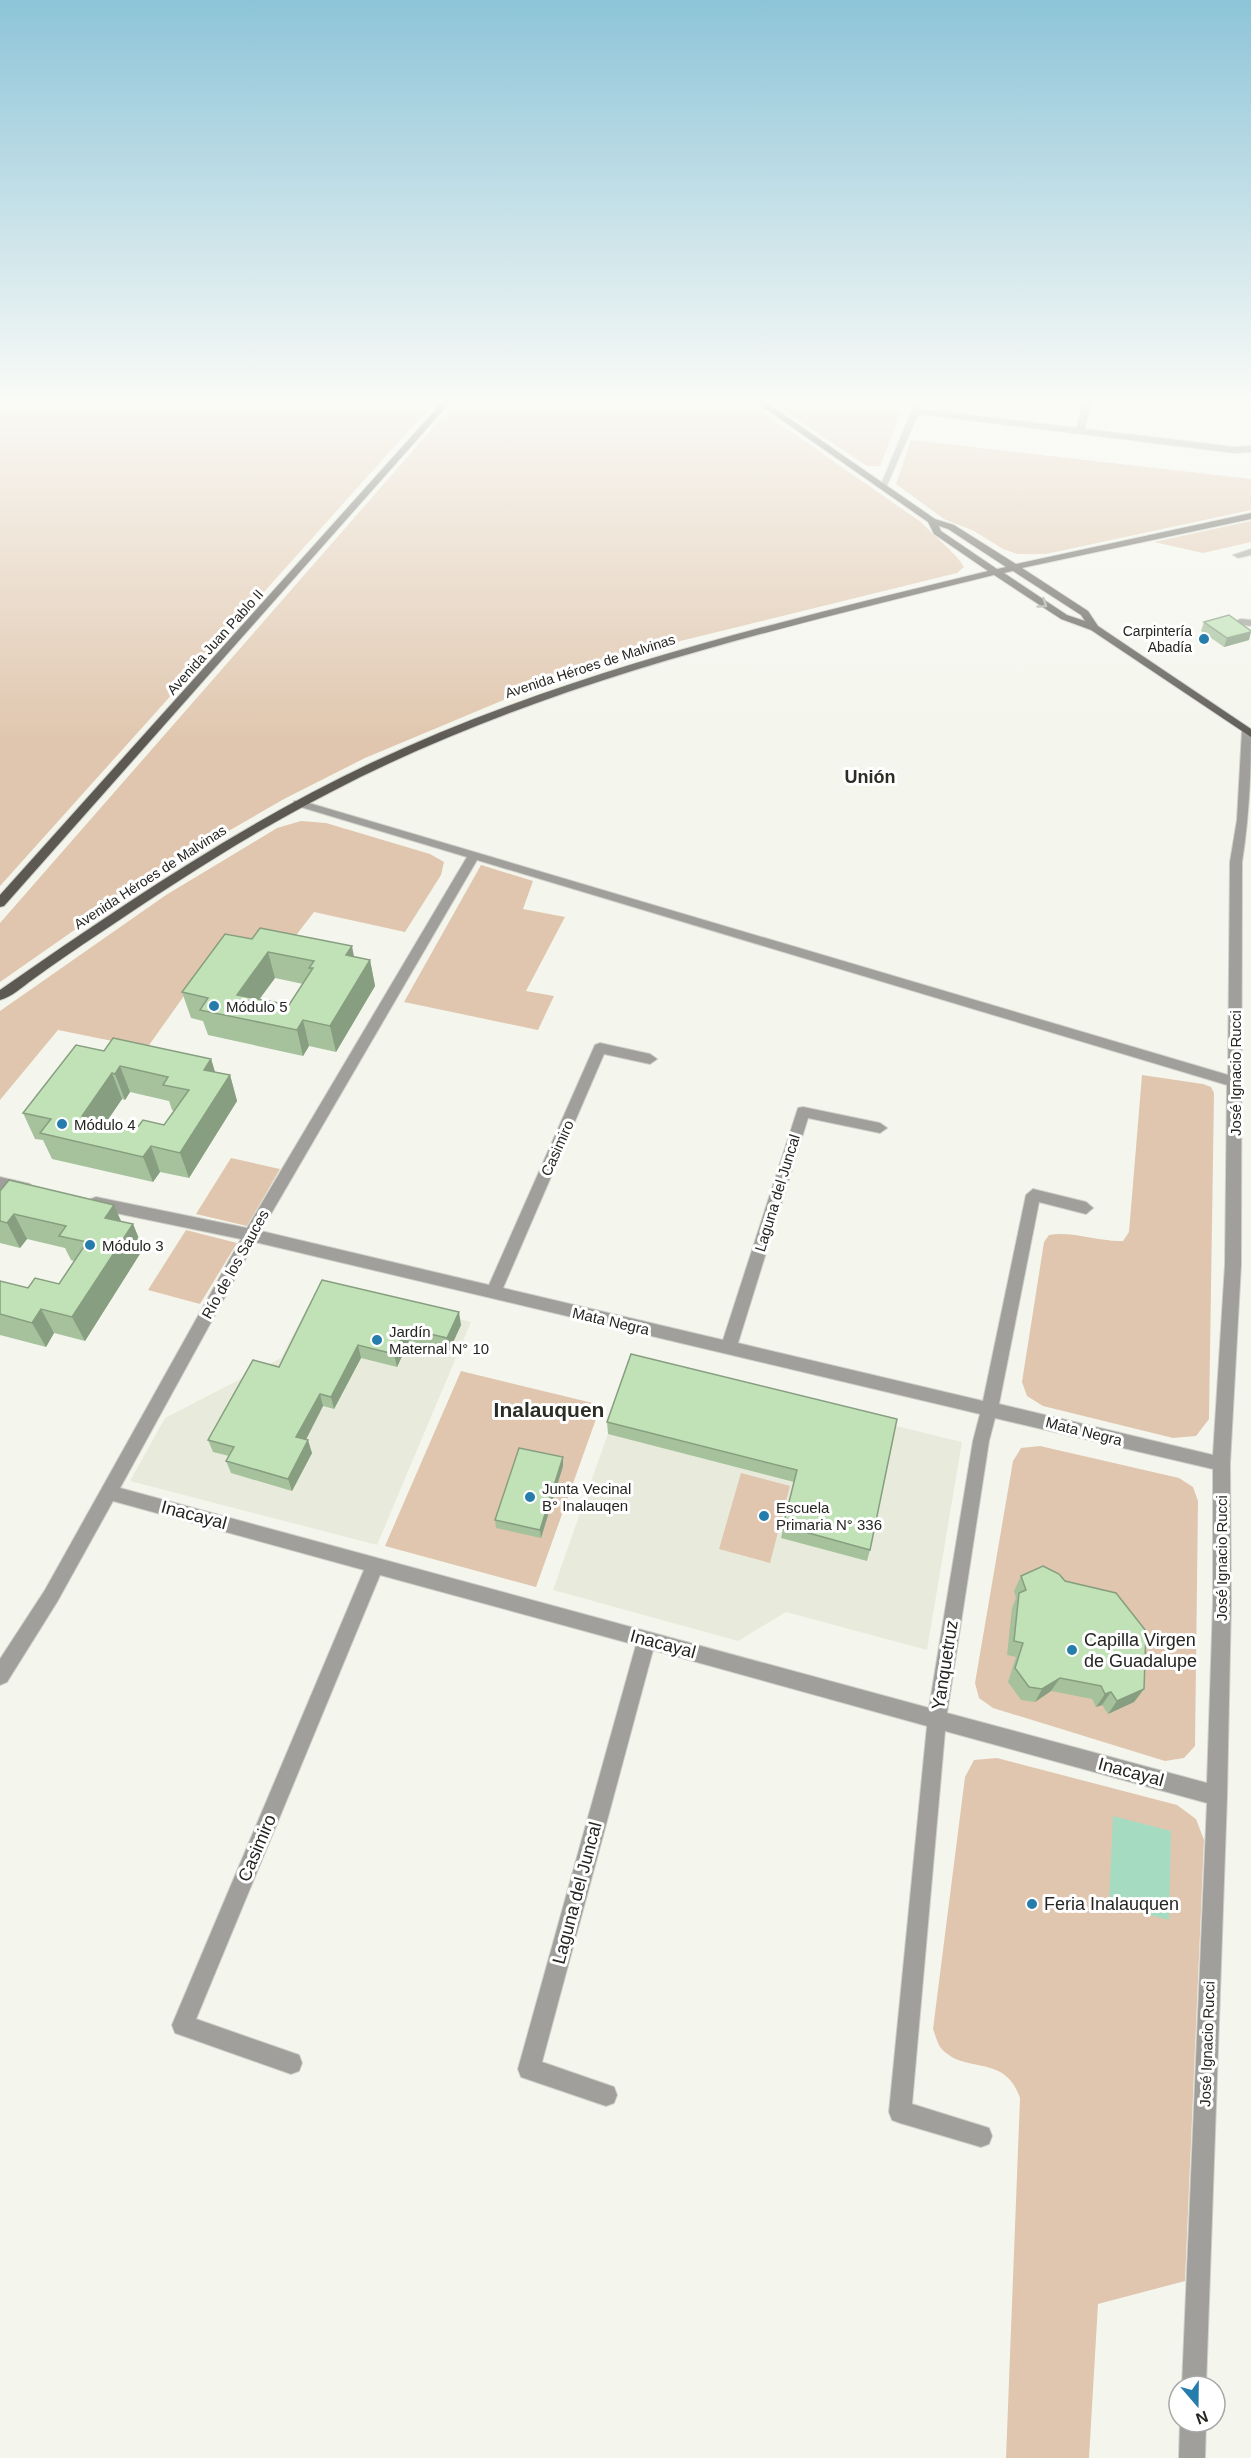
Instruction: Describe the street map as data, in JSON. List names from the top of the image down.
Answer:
{
  "streets": {
    "main road": ["Avenida Juan Pablo II", "Avenida Héroes de Malvinas"],
    "street": [
      "José Ignacio Rucci",
      "Casimiro",
      "Laguna del Juncal",
      "Río de los Sauces",
      "Mata Negra",
      "Inacayal",
      "Yanquetruz"
    ]
  },
  "crossings": [
    ["José Ignacio Rucci", "Mata Negra"],
    ["José Ignacio Rucci", "Inacayal"],
    ["Casimiro", "Mata Negra"],
    ["Casimiro", "Inacayal"],
    ["Laguna del Juncal", "Mata Negra"],
    ["Laguna del Juncal", "Inacayal"],
    ["Río de los Sauces", "Mata Negra"],
    ["Río de los Sauces", "Inacayal"],
    ["Mata Negra", "Yanquetruz"],
    ["Inacayal", "Yanquetruz"]
  ],
  "districts": ["Unión", "Inalauquen"],
  "places": [
    "Carpintería Abadía",
    "Módulo 5",
    "Módulo 4",
    "Módulo 3",
    "Jardín Maternal N° 10",
    "Junta Vecinal B° Inalauqen",
    "Escuela Primaria N° 336",
    "Capilla Virgen de Guadalupe",
    "Feria Inalauquen"
  ],
  "north": "bottom"
}
